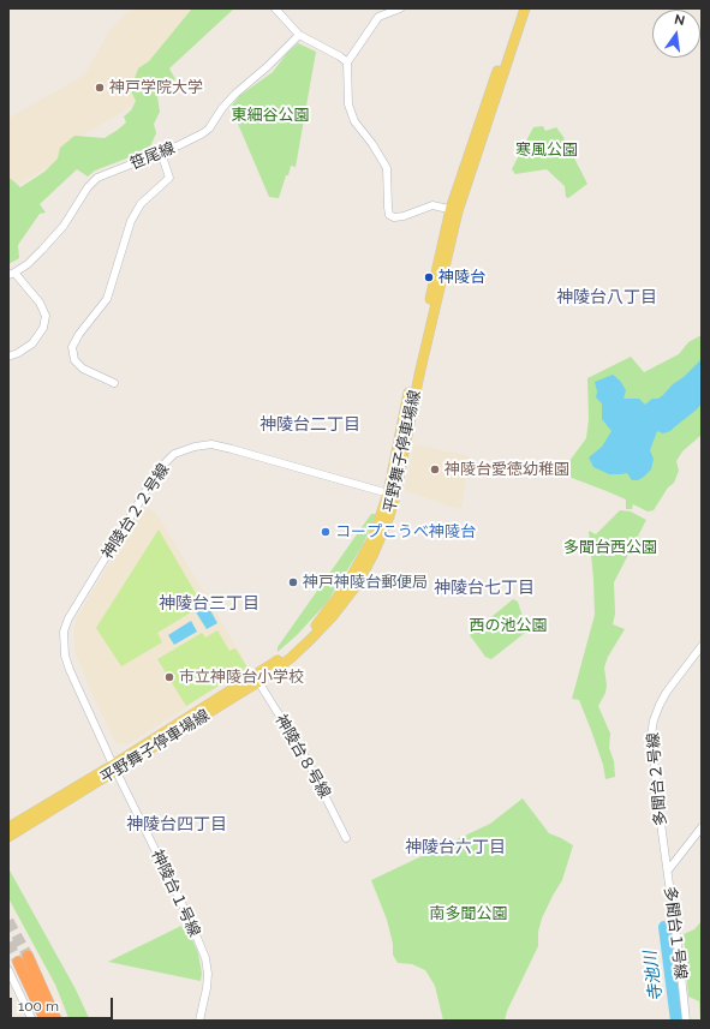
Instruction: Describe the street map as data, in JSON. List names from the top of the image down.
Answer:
{
  "streets": {
    "main road": ["平野舞子停車場線"],
    "street": [
      "笹尾線",
      "神陵台２２号線",
      "神陵台８号線",
      "多聞台２号線",
      "神陵台１号線",
      "多聞台１号線"
    ]
  },
  "crossings": [
    ["平野舞子停車場線", "神陵台２２号線"],
    ["平野舞子停車場線", "神陵台８号線"],
    ["平野舞子停車場線", "神陵台１号線"],
    ["神陵台２２号線", "神陵台１号線"],
    ["多聞台２号線", "多聞台１号線"]
  ],
  "districts": [
    "神陵台八丁目",
    "神陵台二丁目",
    "神陵台七丁目",
    "神陵台三丁目",
    "神陵台四丁目",
    "神陵台六丁目"
  ],
  "water": ["寺池川"],
  "parks": [
    "東細谷公園",
    "寒風公園",
    "多聞台西公園",
    "西の池公園",
    "南多聞公園"
  ],
  "places": [
    "神戸学院大学",
    "神陵台",
    "神陵台愛徳幼稚園",
    "コープこうべ神陵台",
    "神戸神陵台郵便局",
    "市立神陵台小学校"
  ],
  "scale_bar": "100 m",
  "north": "top"
}
